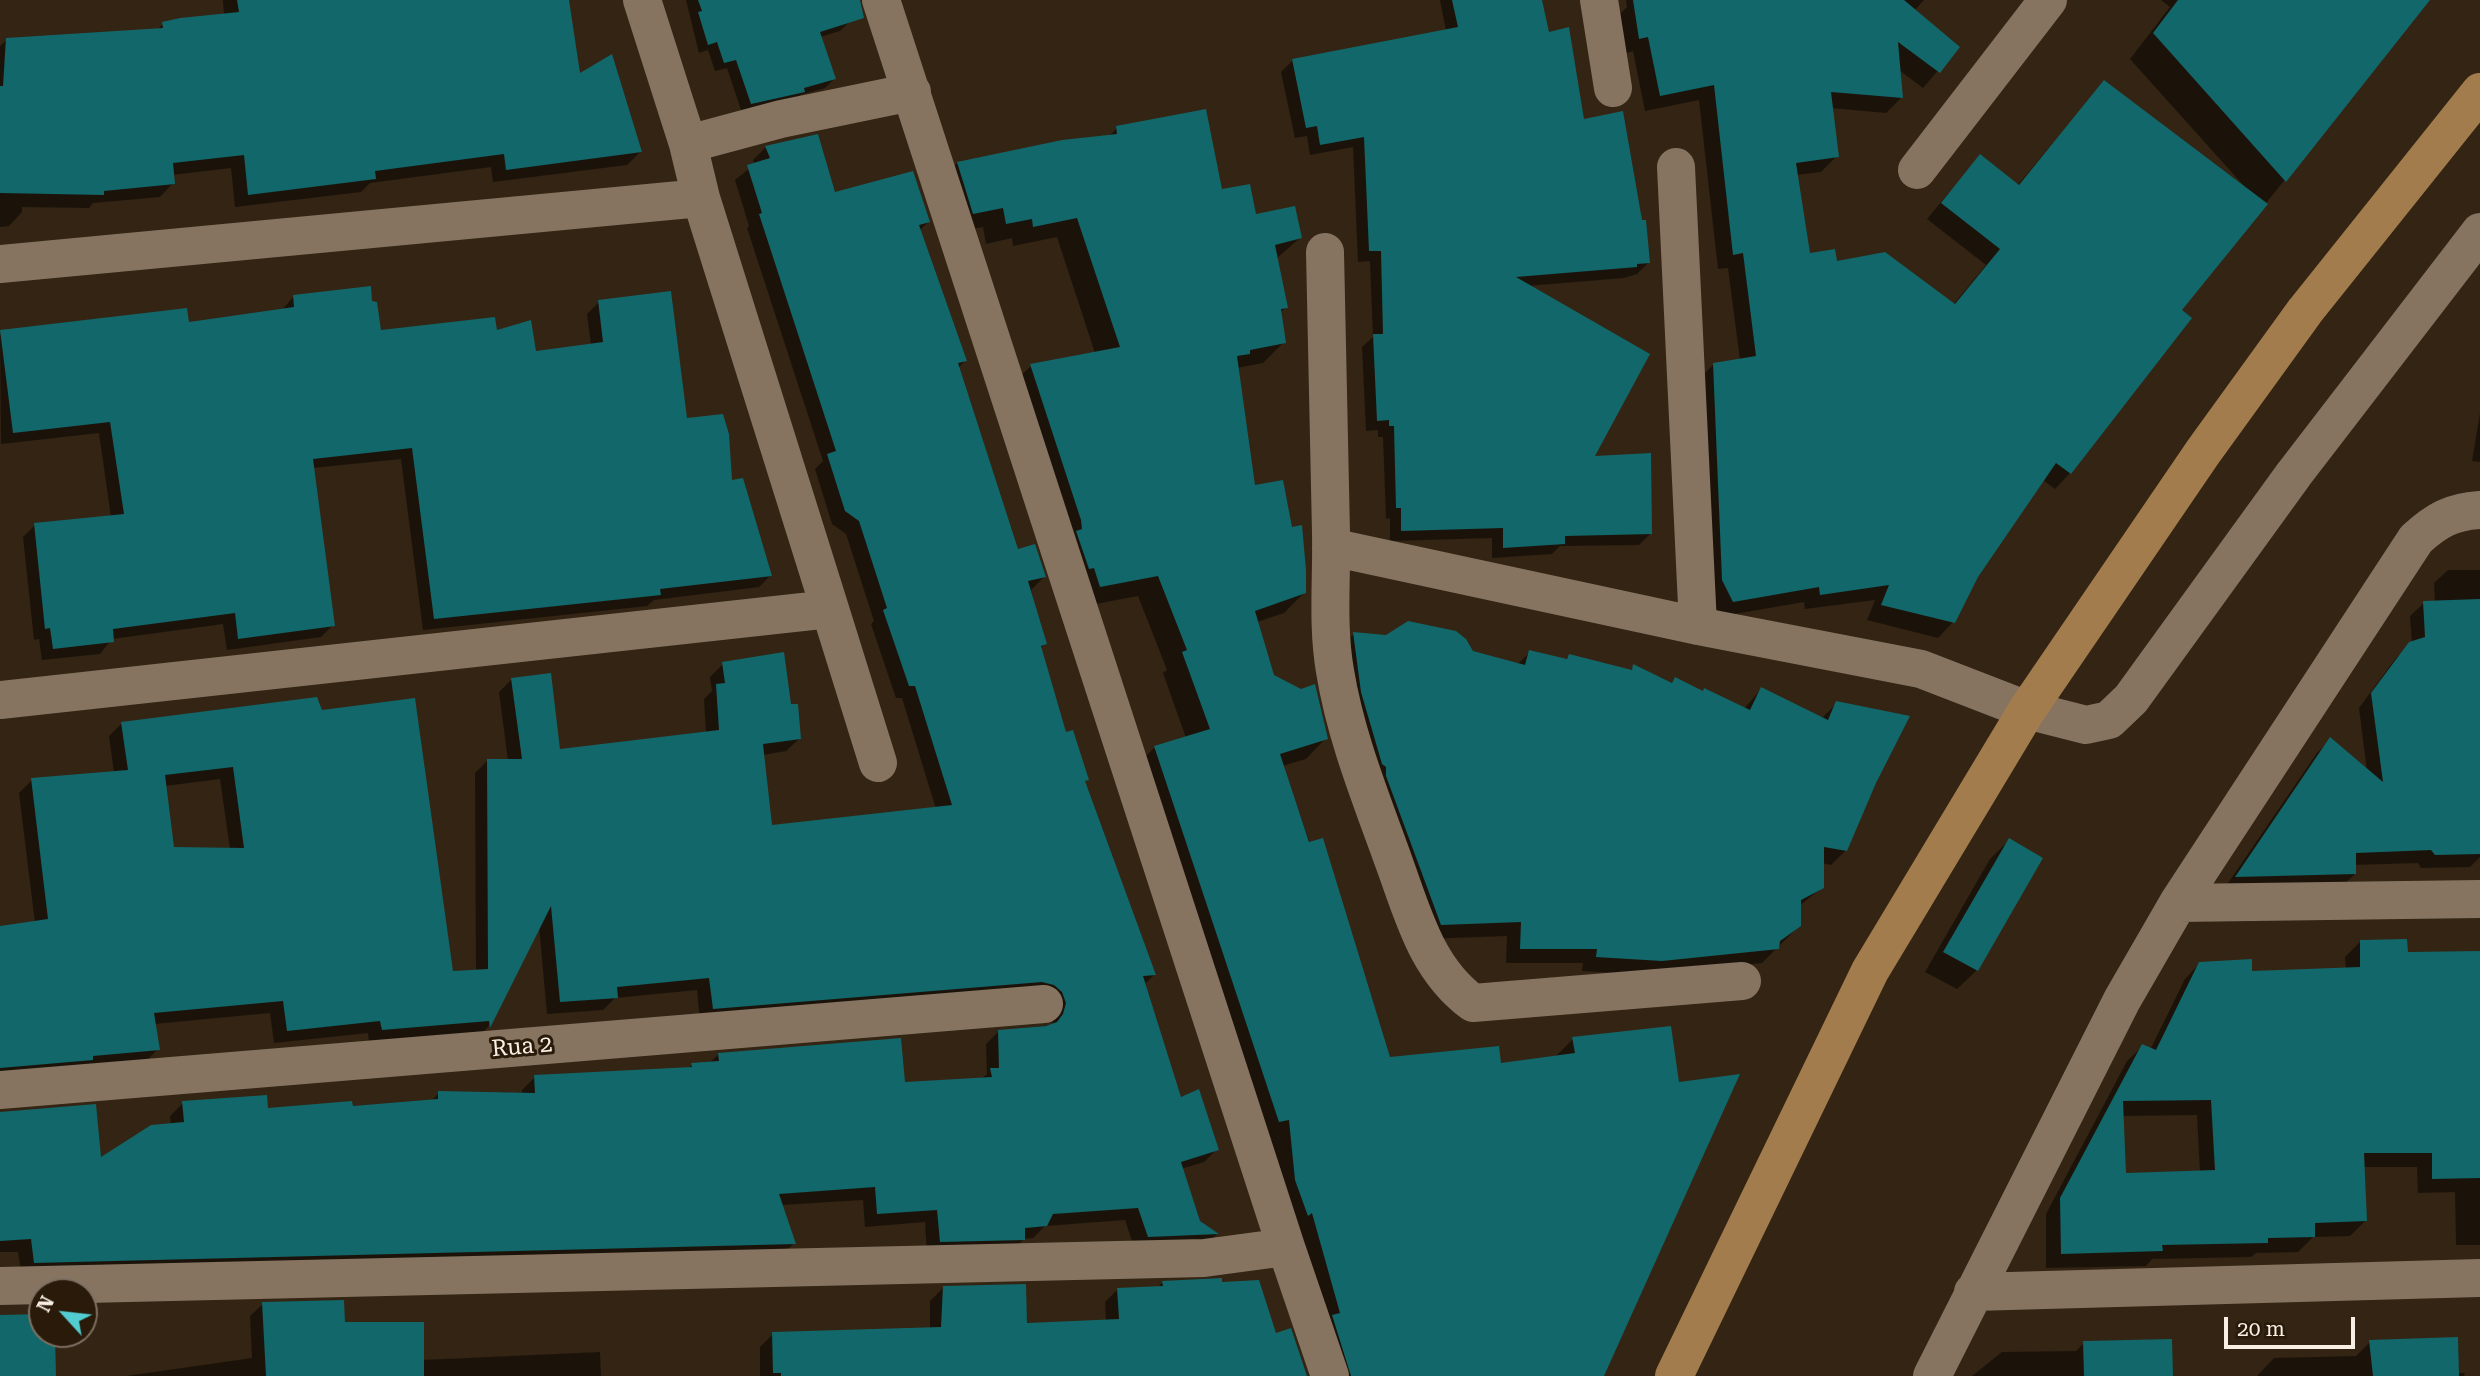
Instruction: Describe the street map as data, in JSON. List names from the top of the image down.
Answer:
{
  "streets": {
    "street": ["Rua 2"]
  },
  "scale_bar": "20 m",
  "north": "top left"
}
